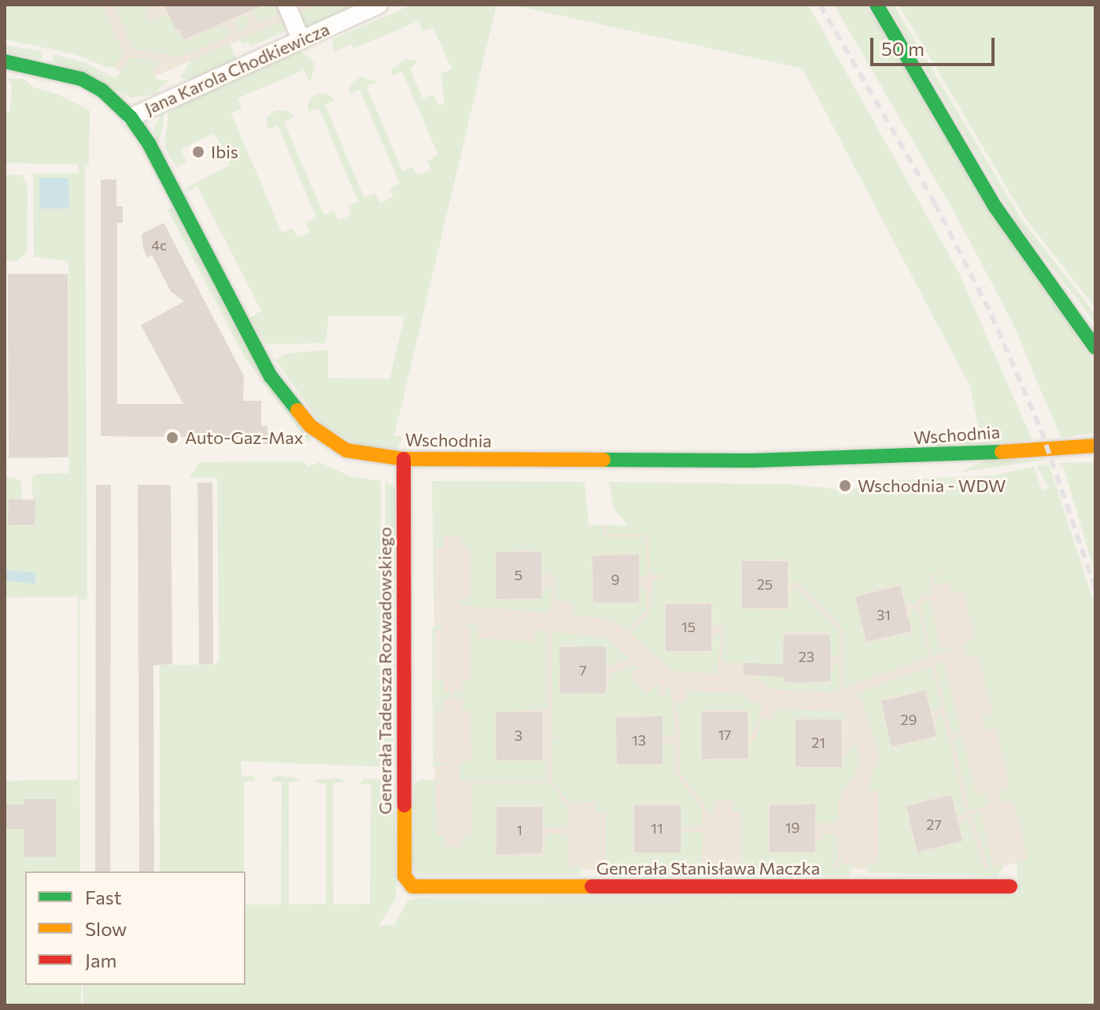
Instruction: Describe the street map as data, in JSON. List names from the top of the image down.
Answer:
{
  "streets": {
    "street": [
      "Jana Karola Chodkiewicza",
      "Wschodnia",
      "Generała Tadeusza Rozwadowskiego",
      "Generała Stanisława Maczka"
    ]
  },
  "crossings": [
    ["Jana Karola Chodkiewicza", "Wschodnia"],
    ["Wschodnia", "Generała Tadeusza Rozwadowskiego"],
    ["Generała Tadeusza Rozwadowskiego", "Generała Stanisława Maczka"]
  ],
  "places": ["Ibis", "Auto-Gaz-Max", "Wschodnia - WDW"],
  "house_numbers": [
    "4c",
    "5",
    "9",
    "25",
    "31",
    "15",
    "23",
    "7",
    "29",
    "17",
    "3",
    "13",
    "21",
    "27",
    "19",
    "11",
    "1"
  ],
  "legend": ["Fast", "Slow", "Jam"],
  "scale_bar": "50 m"
}
